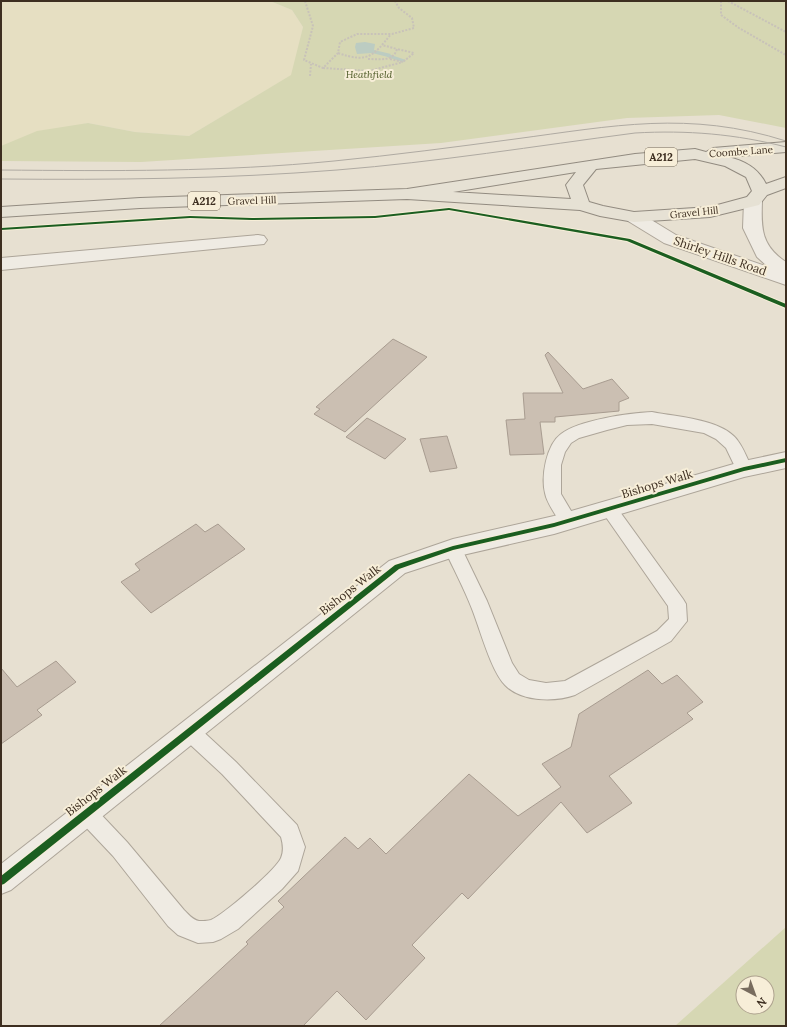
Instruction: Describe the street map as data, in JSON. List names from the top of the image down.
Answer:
{
  "streets": {
    "main road": ["Coombe Lane", "A212", "Gravel Hill"],
    "street": ["Shirley Hills Road", "Bishops Walk"]
  },
  "crossings": [
    ["Coombe Lane", "Gravel Hill"],
    ["A212", "Gravel Hill"],
    ["A212", "Shirley Hills Road"],
    ["Gravel Hill", "Shirley Hills Road"]
  ],
  "parks": ["Heathfield"],
  "north": "bottom right"
}
